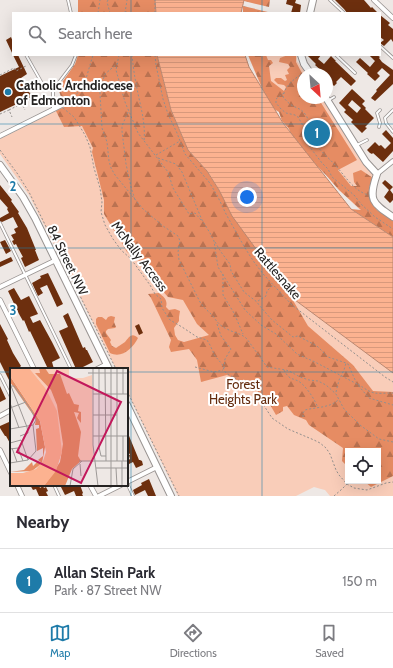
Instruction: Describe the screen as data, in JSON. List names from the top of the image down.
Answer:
{
  "streets": {
    "main road": ["84 Street NW"],
    "path": ["McNally Access", "Rattlesnake"]
  },
  "parks": ["Forest Heights Park"],
  "places": ["Catholic Archdiocese of Edmonton"],
  "north": "bottom right",
  "page": {
    "search": "Search here",
    "pins": "1",
    "heading": "Nearby",
    "list": [
      {
        "mark": "1",
        "name": "Allan Stein Park",
        "note": "Park · 87 Street NW",
        "value": "150 m"
      }
    ],
    "nav": ["Map", "Directions", "Saved"]
  },
  "grid": {
    "rows": ["2", "3"]
  }
}
